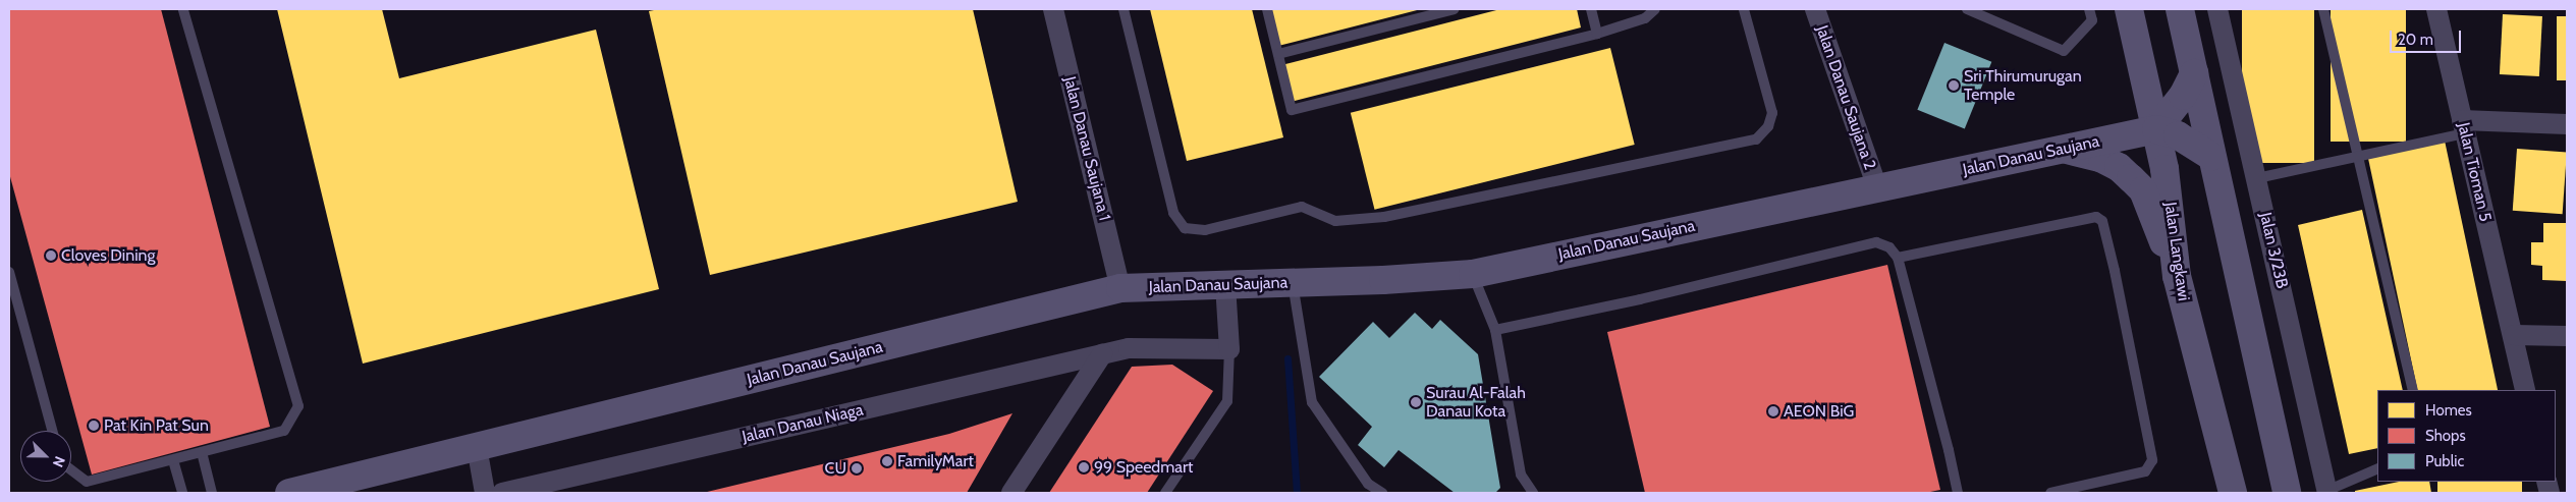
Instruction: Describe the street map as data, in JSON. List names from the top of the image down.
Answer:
{
  "streets": {
    "street": [
      "Jalan Danau Saujana 2",
      "Jalan Danau Saujana 1",
      "Jalan Danau Saujana",
      "Jalan Tioman 5",
      "Jalan 3/23B",
      "Jalan Langkawi",
      "Jalan Danau Niaga"
    ]
  },
  "crossings": [
    ["Jalan Danau Saujana 2", "Jalan Danau Saujana"],
    ["Jalan Danau Saujana 1", "Jalan Danau Saujana"],
    ["Jalan Danau Saujana", "Jalan Langkawi"]
  ],
  "places": [
    "Sri Thirumurugan Temple",
    "Cloves Dining",
    "Surau Al-Falah Danau Kota",
    "AEON BiG",
    "Pat Kin Pat Sun",
    "FamilyMart",
    "99 Speedmart",
    "CU"
  ],
  "legend": ["Homes", "Shops", "Public"],
  "scale_bar": "20 m",
  "north": "bottom right"
}
